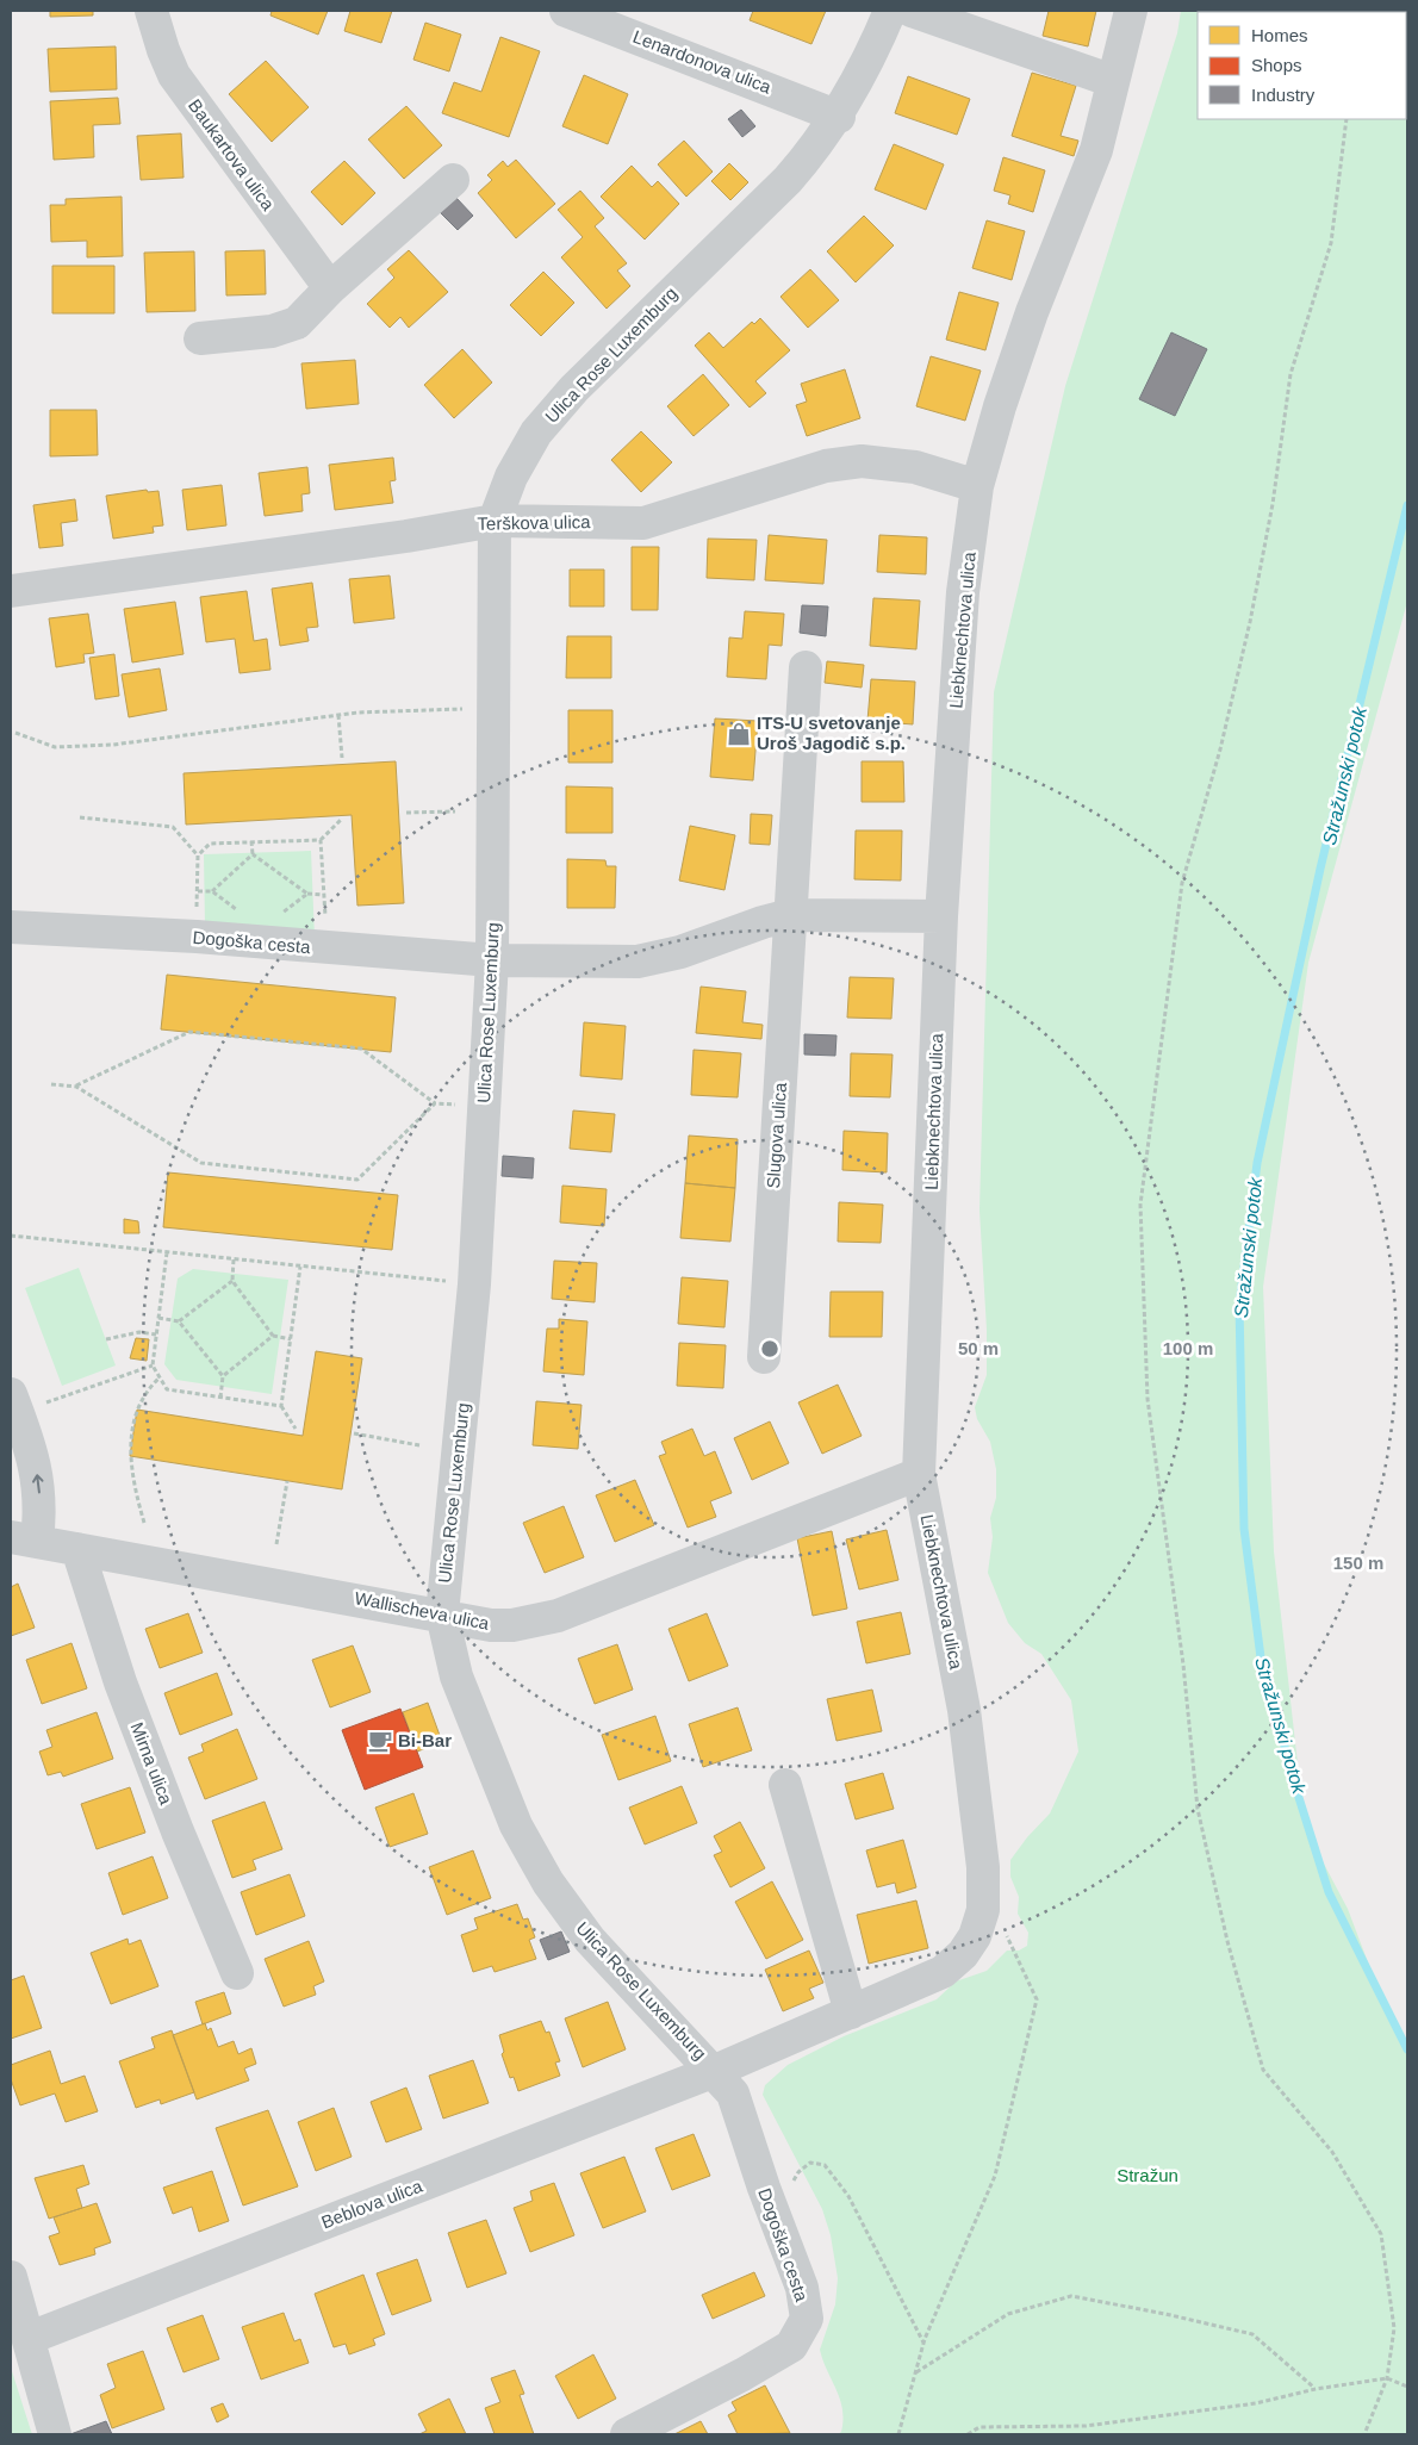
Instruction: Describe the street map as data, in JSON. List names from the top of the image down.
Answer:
{
  "streets": {
    "street": [
      "Lenardonova ulica",
      "Baukartova ulica",
      "Ulica Rose Luxemburg",
      "Terškova ulica",
      "Liebknechtova ulica",
      "Dogoška cesta",
      "Slugova ulica",
      "Wallischeva ulica",
      "Mirna ulica",
      "Beblova ulica"
    ]
  },
  "crossings": [
    ["Lenardonova ulica", "Ulica Rose Luxemburg"],
    ["Ulica Rose Luxemburg", "Terškova ulica"],
    ["Ulica Rose Luxemburg", "Liebknechtova ulica"],
    ["Ulica Rose Luxemburg", "Dogoška cesta"],
    ["Ulica Rose Luxemburg", "Wallischeva ulica"],
    ["Ulica Rose Luxemburg", "Beblova ulica"],
    ["Terškova ulica", "Liebknechtova ulica"],
    ["Liebknechtova ulica", "Dogoška cesta"],
    ["Liebknechtova ulica", "Wallischeva ulica"],
    ["Liebknechtova ulica", "Beblova ulica"],
    ["Dogoška cesta", "Beblova ulica"],
    ["Wallischeva ulica", "Mirna ulica"]
  ],
  "water": ["Stražunski potok"],
  "parks": ["Stražun"],
  "places": {
    "shop": ["ITS-U svetovanje Uroš Jagodič s.p."],
    "cafe": ["Bi-Bar"]
  },
  "legend": ["Homes", "Shops", "Industry"],
  "rings": ["50 m", "100 m", "150 m"]
}
